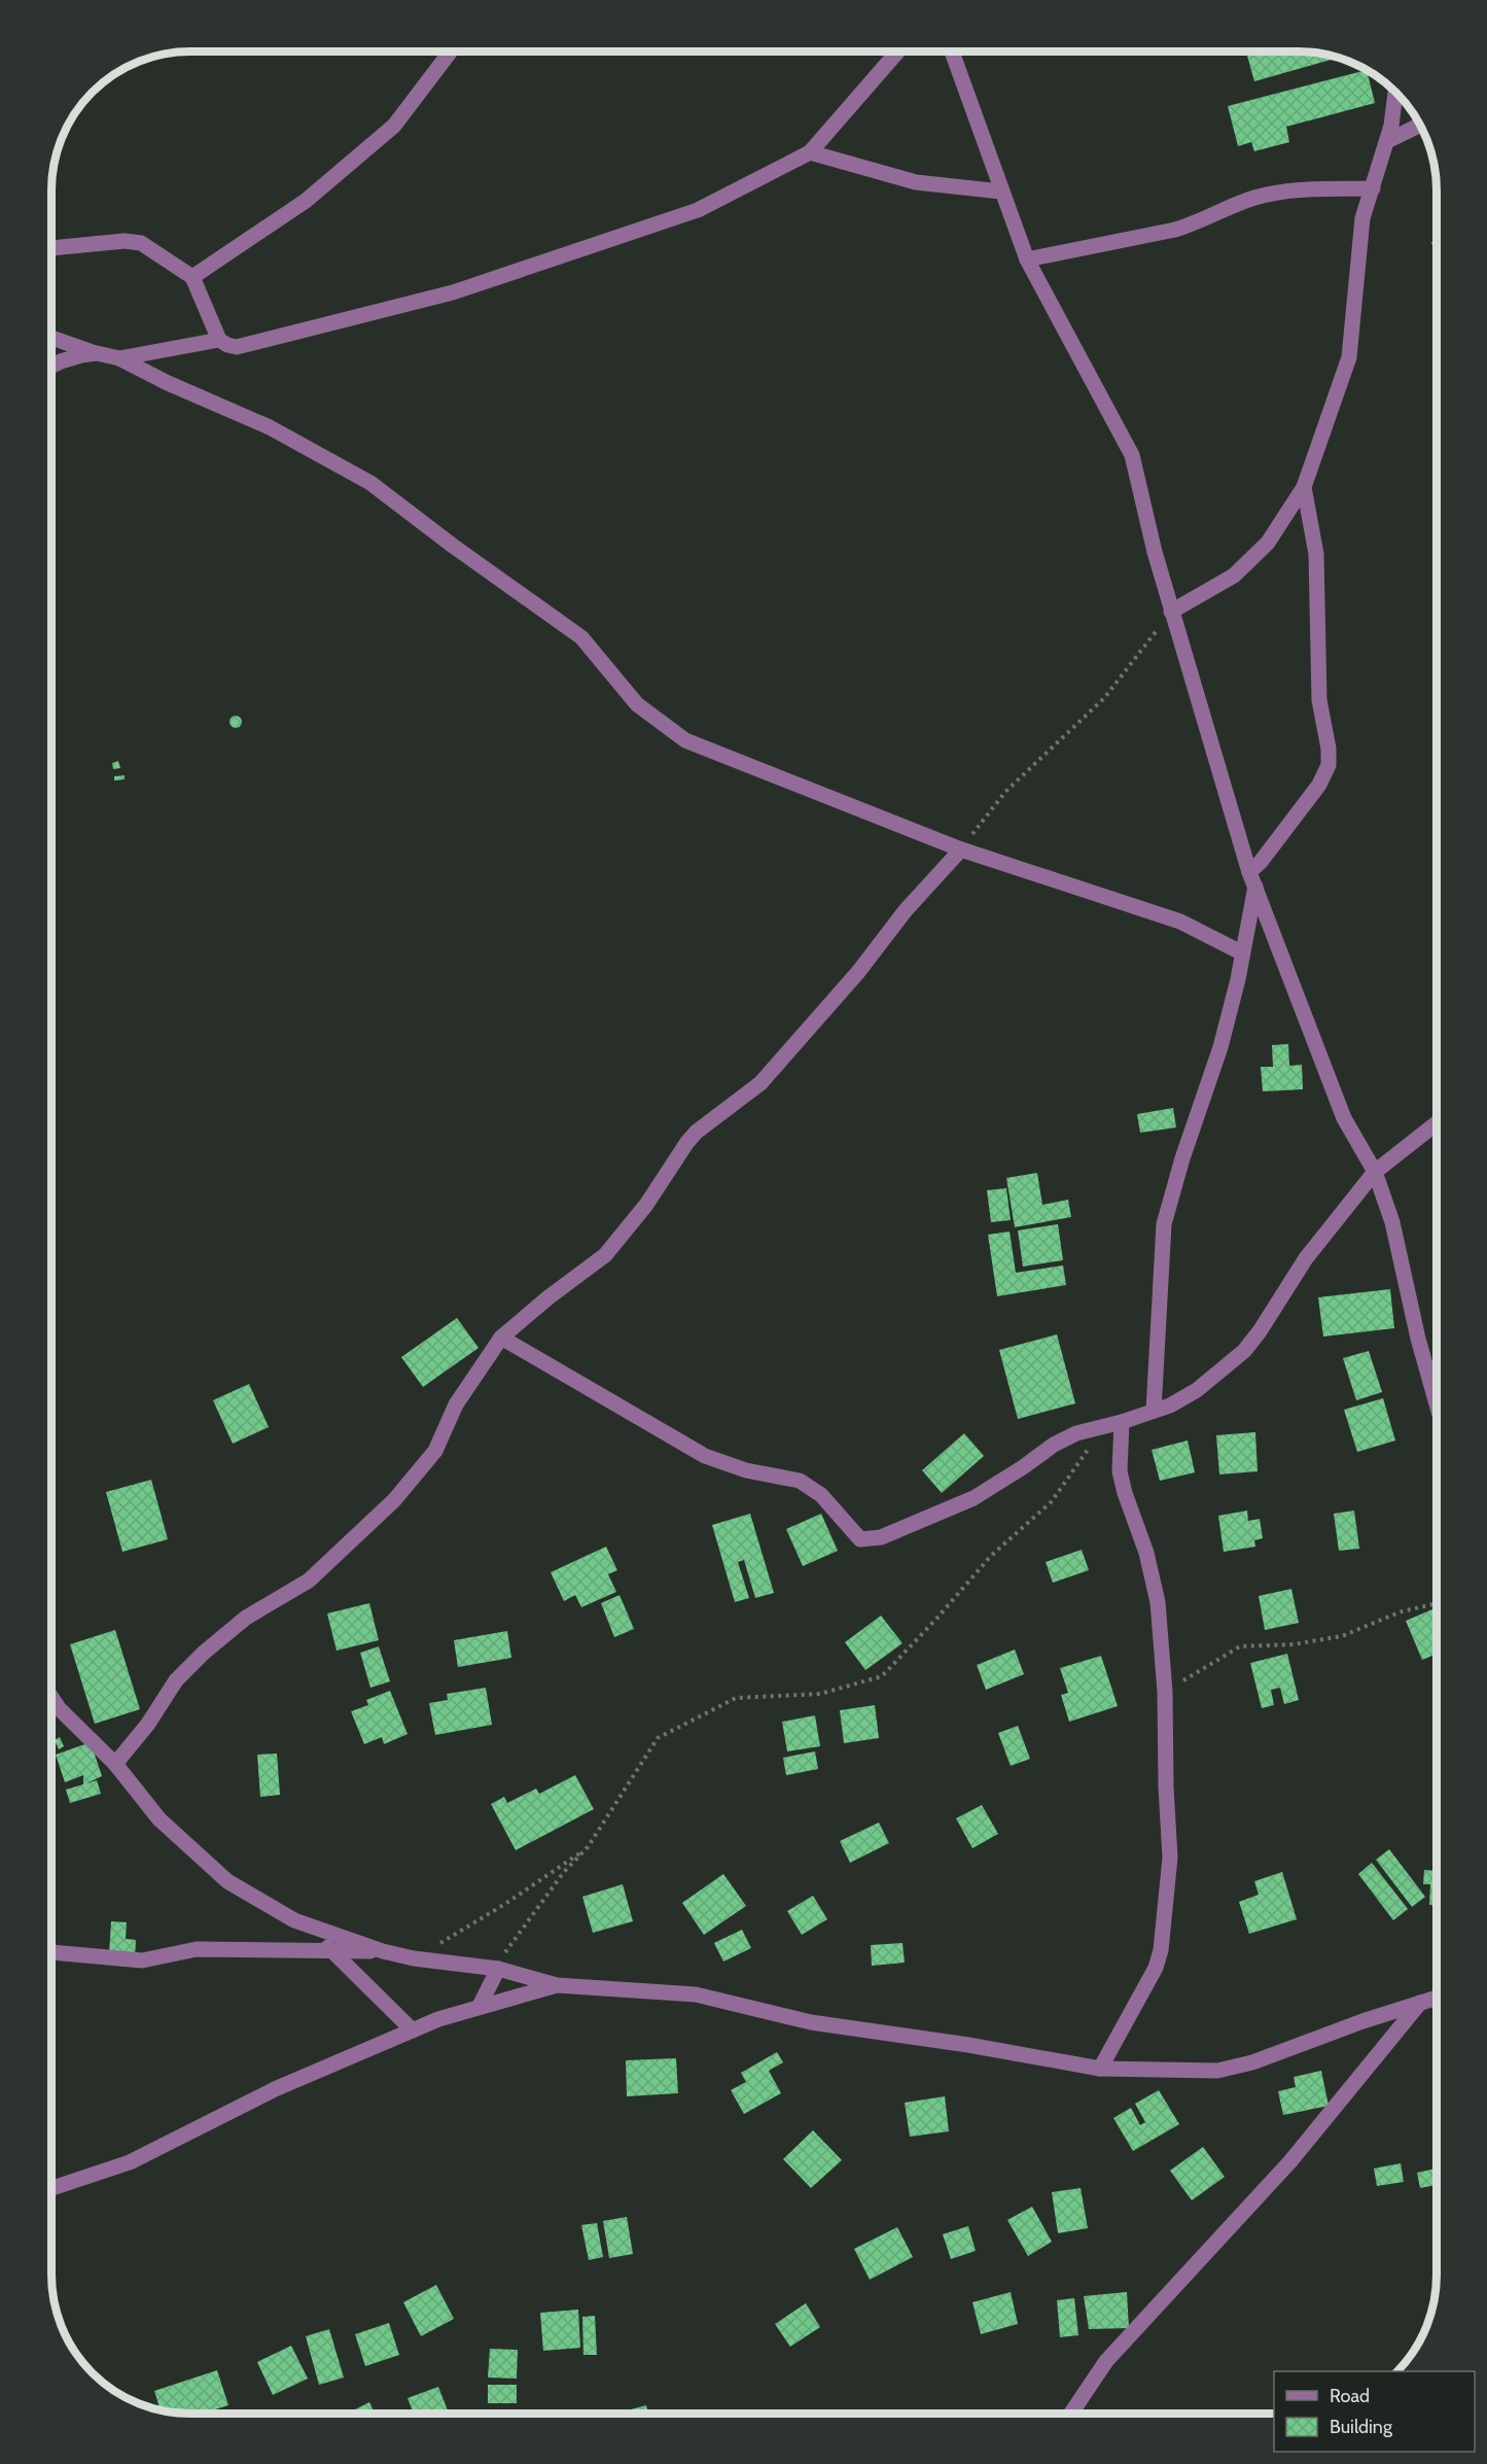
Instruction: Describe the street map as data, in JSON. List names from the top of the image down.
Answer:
{
  "legend": ["Road", "Building"]
}
